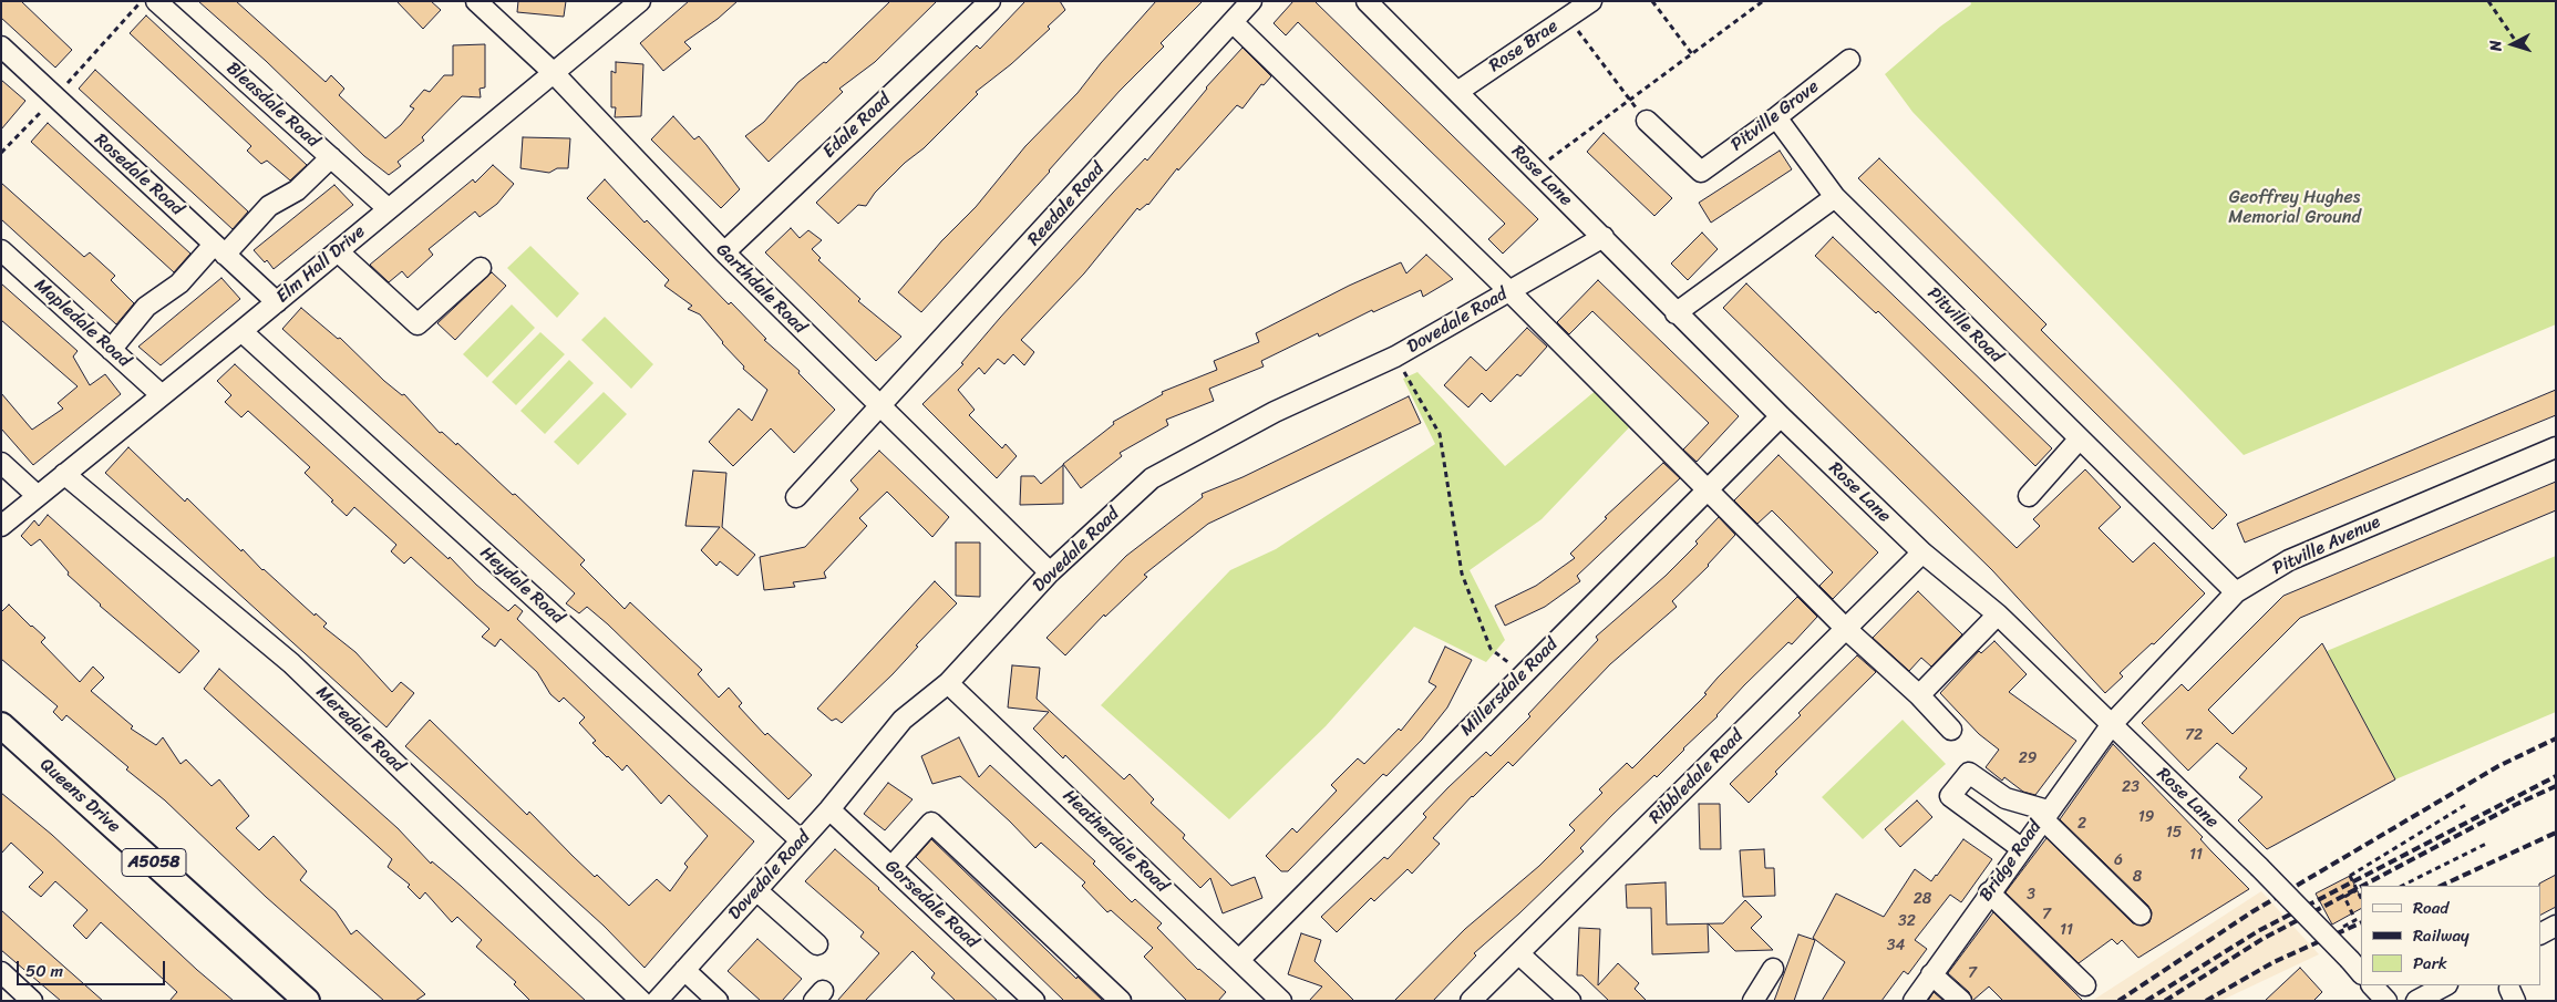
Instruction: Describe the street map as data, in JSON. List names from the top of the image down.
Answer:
{
  "streets": {
    "main road": ["Queens Drive", "A5058"],
    "street": [
      "Rose Brae",
      "Bleasdale Road",
      "Pitville Grove",
      "Edale Road",
      "Rosedale Road",
      "Rose Lane",
      "Reedale Road",
      "Elm Hall Drive",
      "Garthdale Road",
      "Dovedale Road",
      "Mapledale Road",
      "Pitville Road",
      "Pitville Avenue",
      "Heydale Road",
      "Millersdale Road",
      "Meredale Road",
      "Ribbledale Road",
      "Heatherdale Road",
      "Bridge Road",
      "Gorsedale Road"
    ]
  },
  "crossings": [
    ["Rose Brae", "Rose Lane"],
    ["Bleasdale Road", "Elm Hall Drive"],
    ["Pitville Grove", "Pitville Road"],
    ["Edale Road", "Garthdale Road"],
    ["Rosedale Road", "Elm Hall Drive"],
    ["Rose Lane", "Dovedale Road"],
    ["Rose Lane", "Pitville Avenue"],
    ["Rose Lane", "Millersdale Road"],
    ["Rose Lane", "Ribbledale Road"],
    ["Rose Lane", "Bridge Road"],
    ["Reedale Road", "Garthdale Road"],
    ["Elm Hall Drive", "Garthdale Road"],
    ["Elm Hall Drive", "Mapledale Road"],
    ["Elm Hall Drive", "Heydale Road"],
    ["Elm Hall Drive", "Meredale Road"],
    ["Garthdale Road", "Dovedale Road"],
    ["Dovedale Road", "Heydale Road"],
    ["Dovedale Road", "Heatherdale Road"],
    ["Dovedale Road", "Gorsedale Road"],
    ["Pitville Road", "Pitville Avenue"],
    ["Pitville Avenue", "Bridge Road"],
    ["Millersdale Road", "Heatherdale Road"]
  ],
  "parks": ["Geoffrey Hughes Memorial Ground"],
  "house_numbers": [
    "72",
    "29",
    "23",
    "19",
    "2",
    "15",
    "11",
    "6",
    "8",
    "3",
    "28",
    "7",
    "32",
    "11",
    "34",
    "7"
  ],
  "legend": ["Road", "Railway", "Park"],
  "scale_bar": "50 m",
  "north": "left"
}
